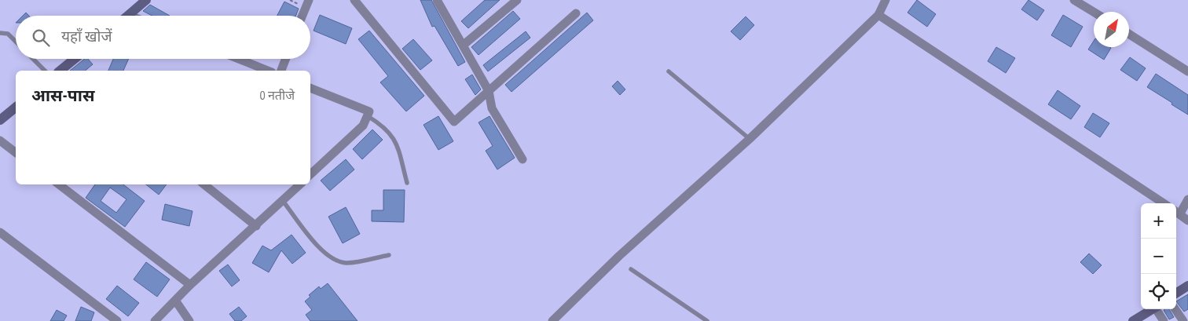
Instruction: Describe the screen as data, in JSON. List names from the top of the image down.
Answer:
{
  "north": "top right",
  "page": {
    "search": "यहाँ खोजें",
    "heading": ["आस-पास", "0 नतीजे"],
    "map_buttons": ["+", "−"]
  }
}
